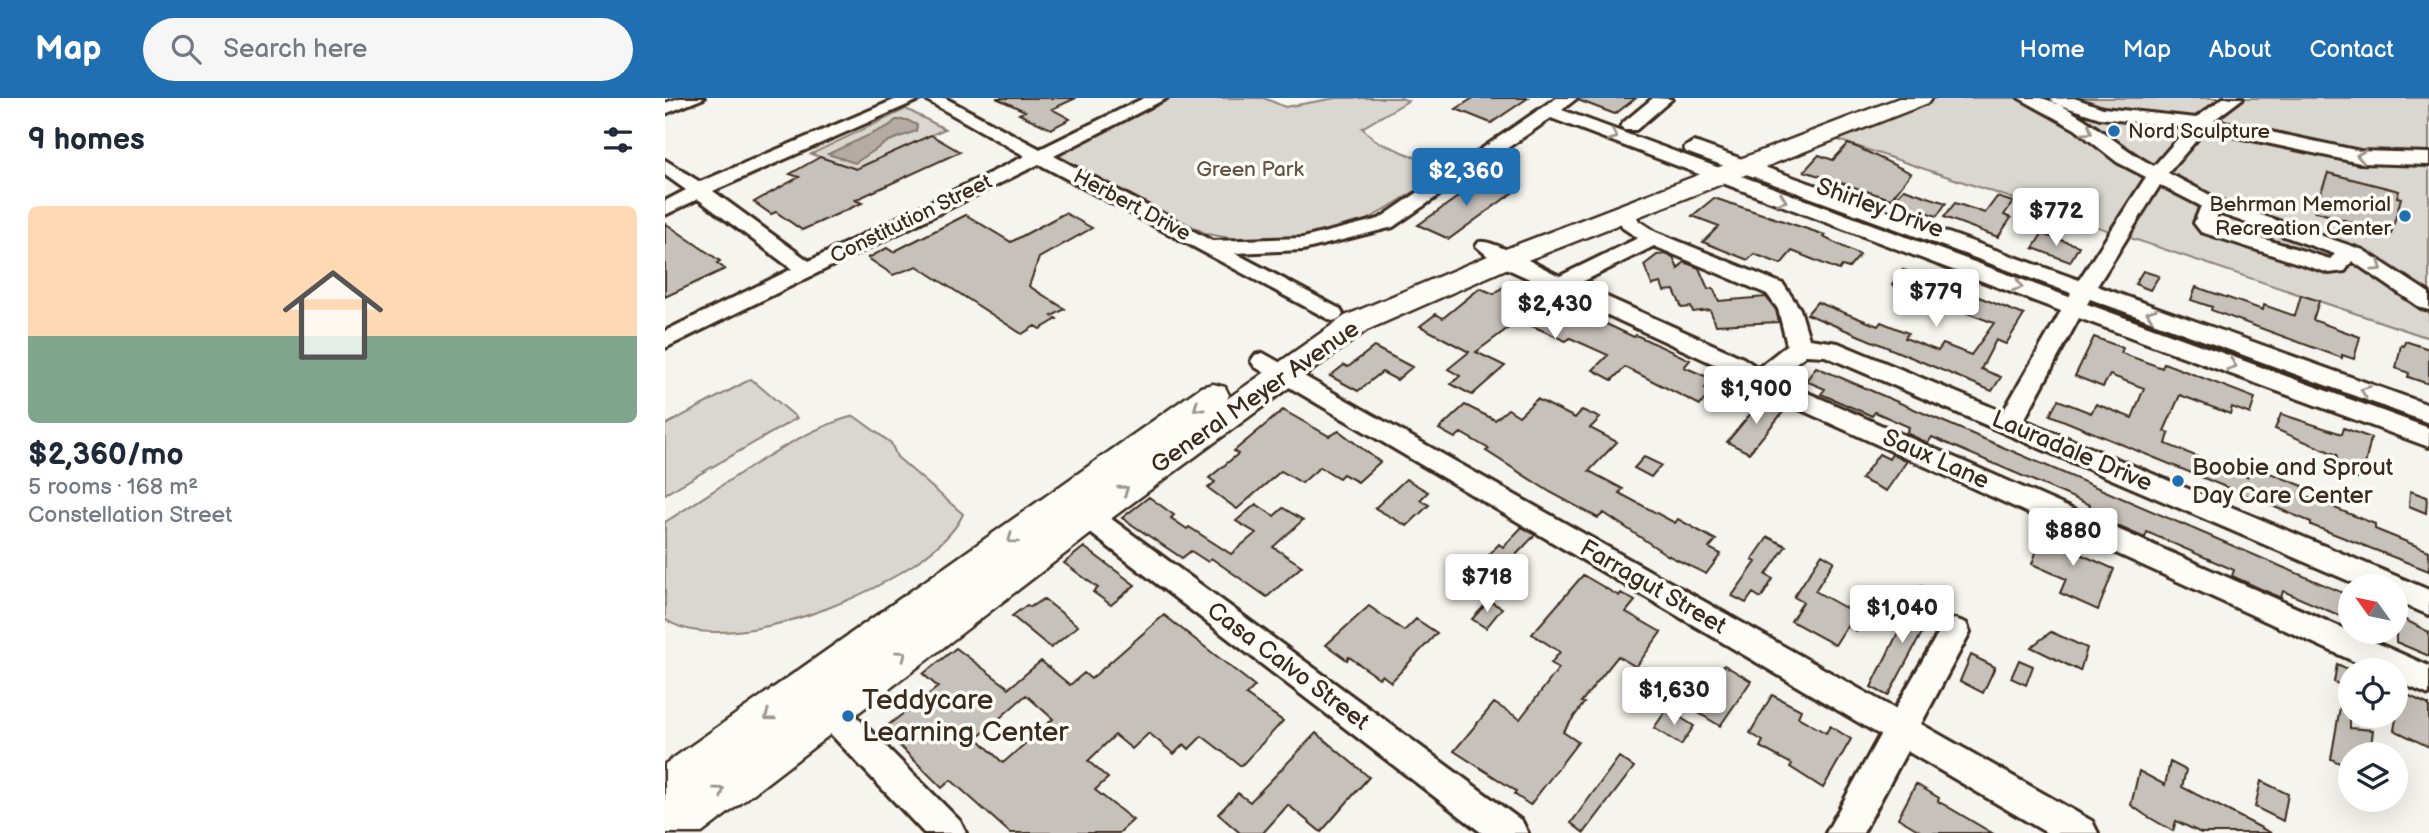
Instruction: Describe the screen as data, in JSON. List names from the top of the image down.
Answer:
{
  "streets": {
    "main road": ["General Meyer Avenue"],
    "street": [
      "Herbert Drive",
      "Shirley Drive",
      "Constitution Street",
      "Lauradale Drive",
      "Saux Lane",
      "Farragut Street",
      "Casa Calvo Street"
    ]
  },
  "crossings": [
    ["Herbert Drive", "Constitution Street"],
    ["Herbert Drive", "General Meyer Avenue"],
    ["Shirley Drive", "General Meyer Avenue"],
    ["General Meyer Avenue", "Saux Lane"],
    ["General Meyer Avenue", "Farragut Street"],
    ["General Meyer Avenue", "Casa Calvo Street"]
  ],
  "parks": ["Green Park"],
  "places": [
    "Nord Sculpture",
    "Behrman Memorial Recreation Center",
    "Boobie and Sprout Day Care Center",
    "Teddycare Learning Center"
  ],
  "north": "top left",
  "page": {
    "header": "Map",
    "search": "Search here",
    "nav": [
      "Home",
      "Map",
      "About",
      "Contact"
    ],
    "heading": "9 homes",
    "price": [
      "$2,360",
      "$772",
      "$779",
      "$2,430",
      "$1,900",
      "$880",
      "$718",
      "$1,040",
      "$1,630"
    ],
    "list": [
      {
        "name": "$2,360/mo",
        "note": "5 rooms · 168 m² · Constellation Street"
      }
    ]
  }
}
